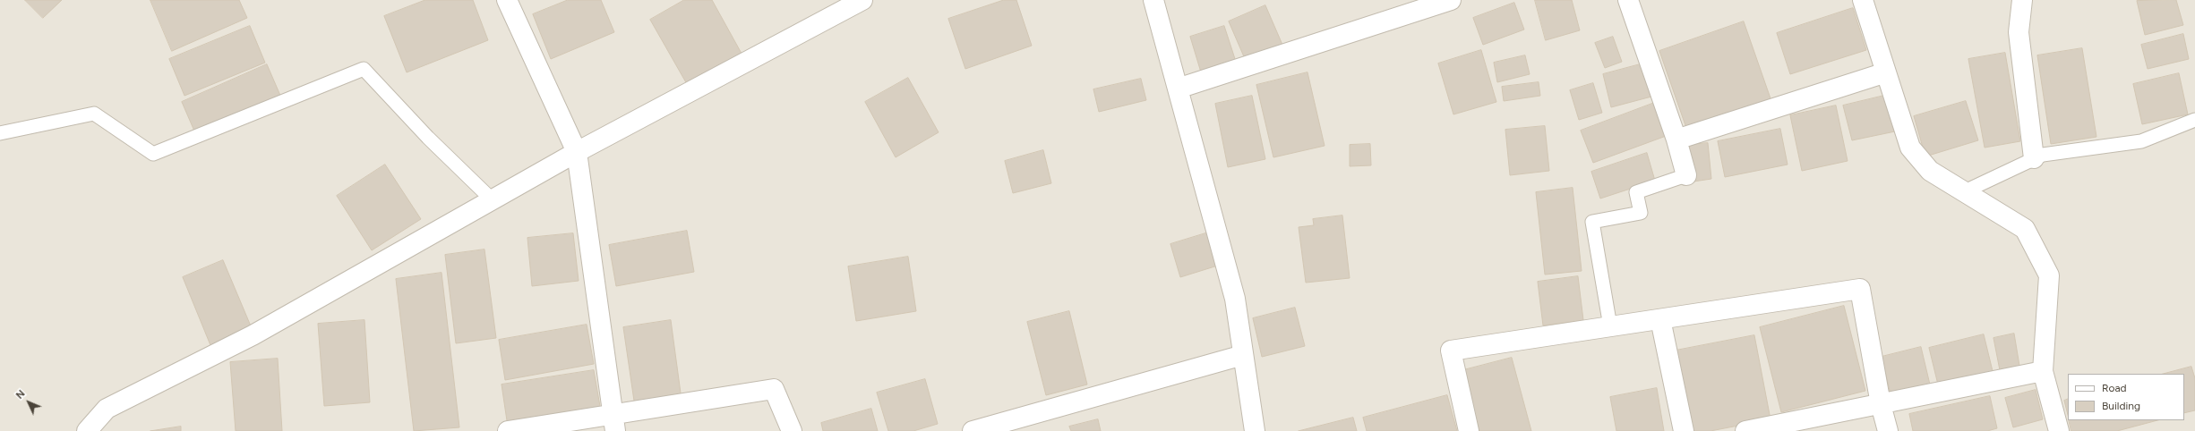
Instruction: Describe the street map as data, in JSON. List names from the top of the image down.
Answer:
{
  "legend": ["Road", "Building"],
  "north": "top left"
}
